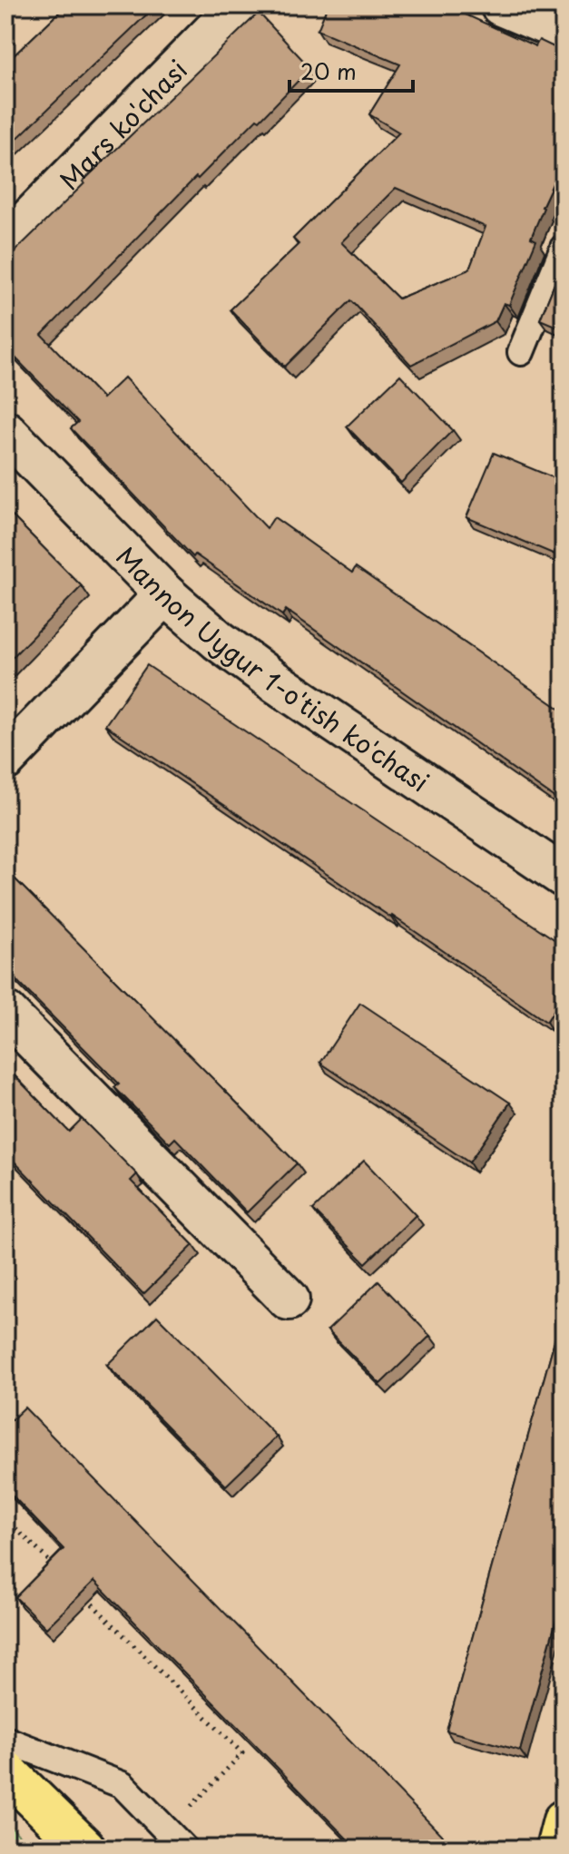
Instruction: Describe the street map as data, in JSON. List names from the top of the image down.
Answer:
{
  "streets": {
    "street": ["Mars ko'chasi", "Mannon Uygur 1-o'tish ko'chasi"]
  },
  "scale_bar": "20 m"
}
